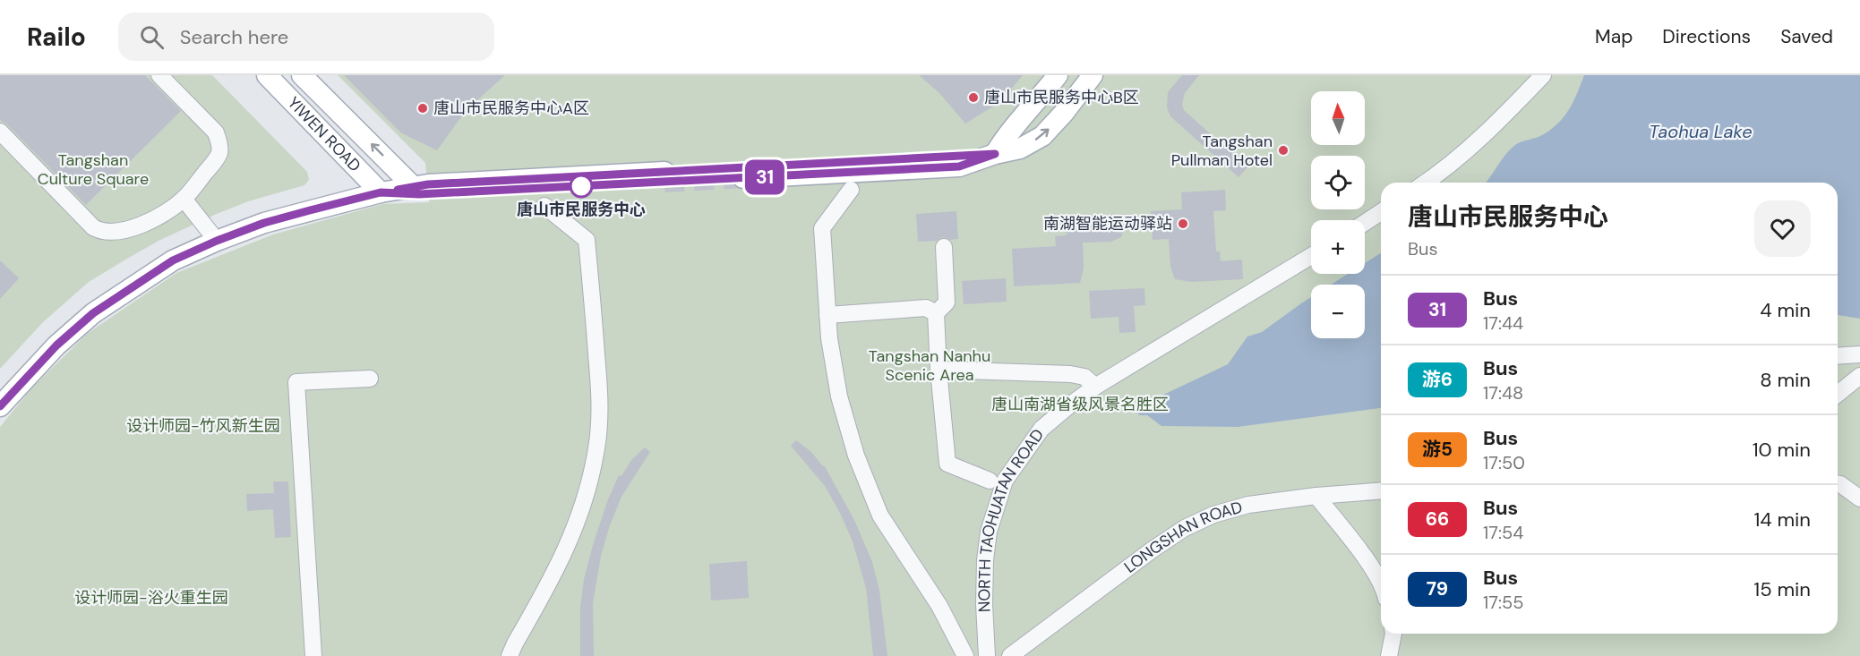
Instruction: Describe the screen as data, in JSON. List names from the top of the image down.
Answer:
{
  "streets": {
    "main road": ["YIWEN ROAD"],
    "street": ["NORTH TAOHUATAN ROAD", "LONGSHAN ROAD"]
  },
  "water": ["Taohua Lake"],
  "parks": [
    "Tangshan Culture Square",
    "Tangshan Nanhu Scenic Area",
    "唐山南湖省级风景名胜区",
    "设计师园-竹风新生园",
    "设计师园-浴火重生园"
  ],
  "places": [
    "唐山市民服务中心B区",
    "唐山市民服务中心A区",
    "Tangshan Pullman Hotel",
    "唐山市民服务中心",
    "南湖智能运动驿站"
  ],
  "lines": ["bus line 31"],
  "north": "top",
  "page": {
    "header": "Railo",
    "search": "Search here",
    "nav": ["Map", "Directions", "Saved"],
    "on_map": "31",
    "map_buttons": ["+", "−"],
    "heading": ["唐山市民服务中心", "Bus"],
    "list": [
      {
        "mark": "31",
        "name": "Bus",
        "note": "17:44",
        "value": "4 min"
      },
      {
        "mark": "游6",
        "name": "Bus",
        "note": "17:48",
        "value": "8 min"
      },
      {
        "mark": "游5",
        "name": "Bus",
        "note": "17:50",
        "value": "10 min"
      },
      {
        "mark": "66",
        "name": "Bus",
        "note": "17:54",
        "value": "14 min"
      },
      {
        "mark": "79",
        "name": "Bus",
        "note": "17:55",
        "value": "15 min"
      }
    ]
  }
}
